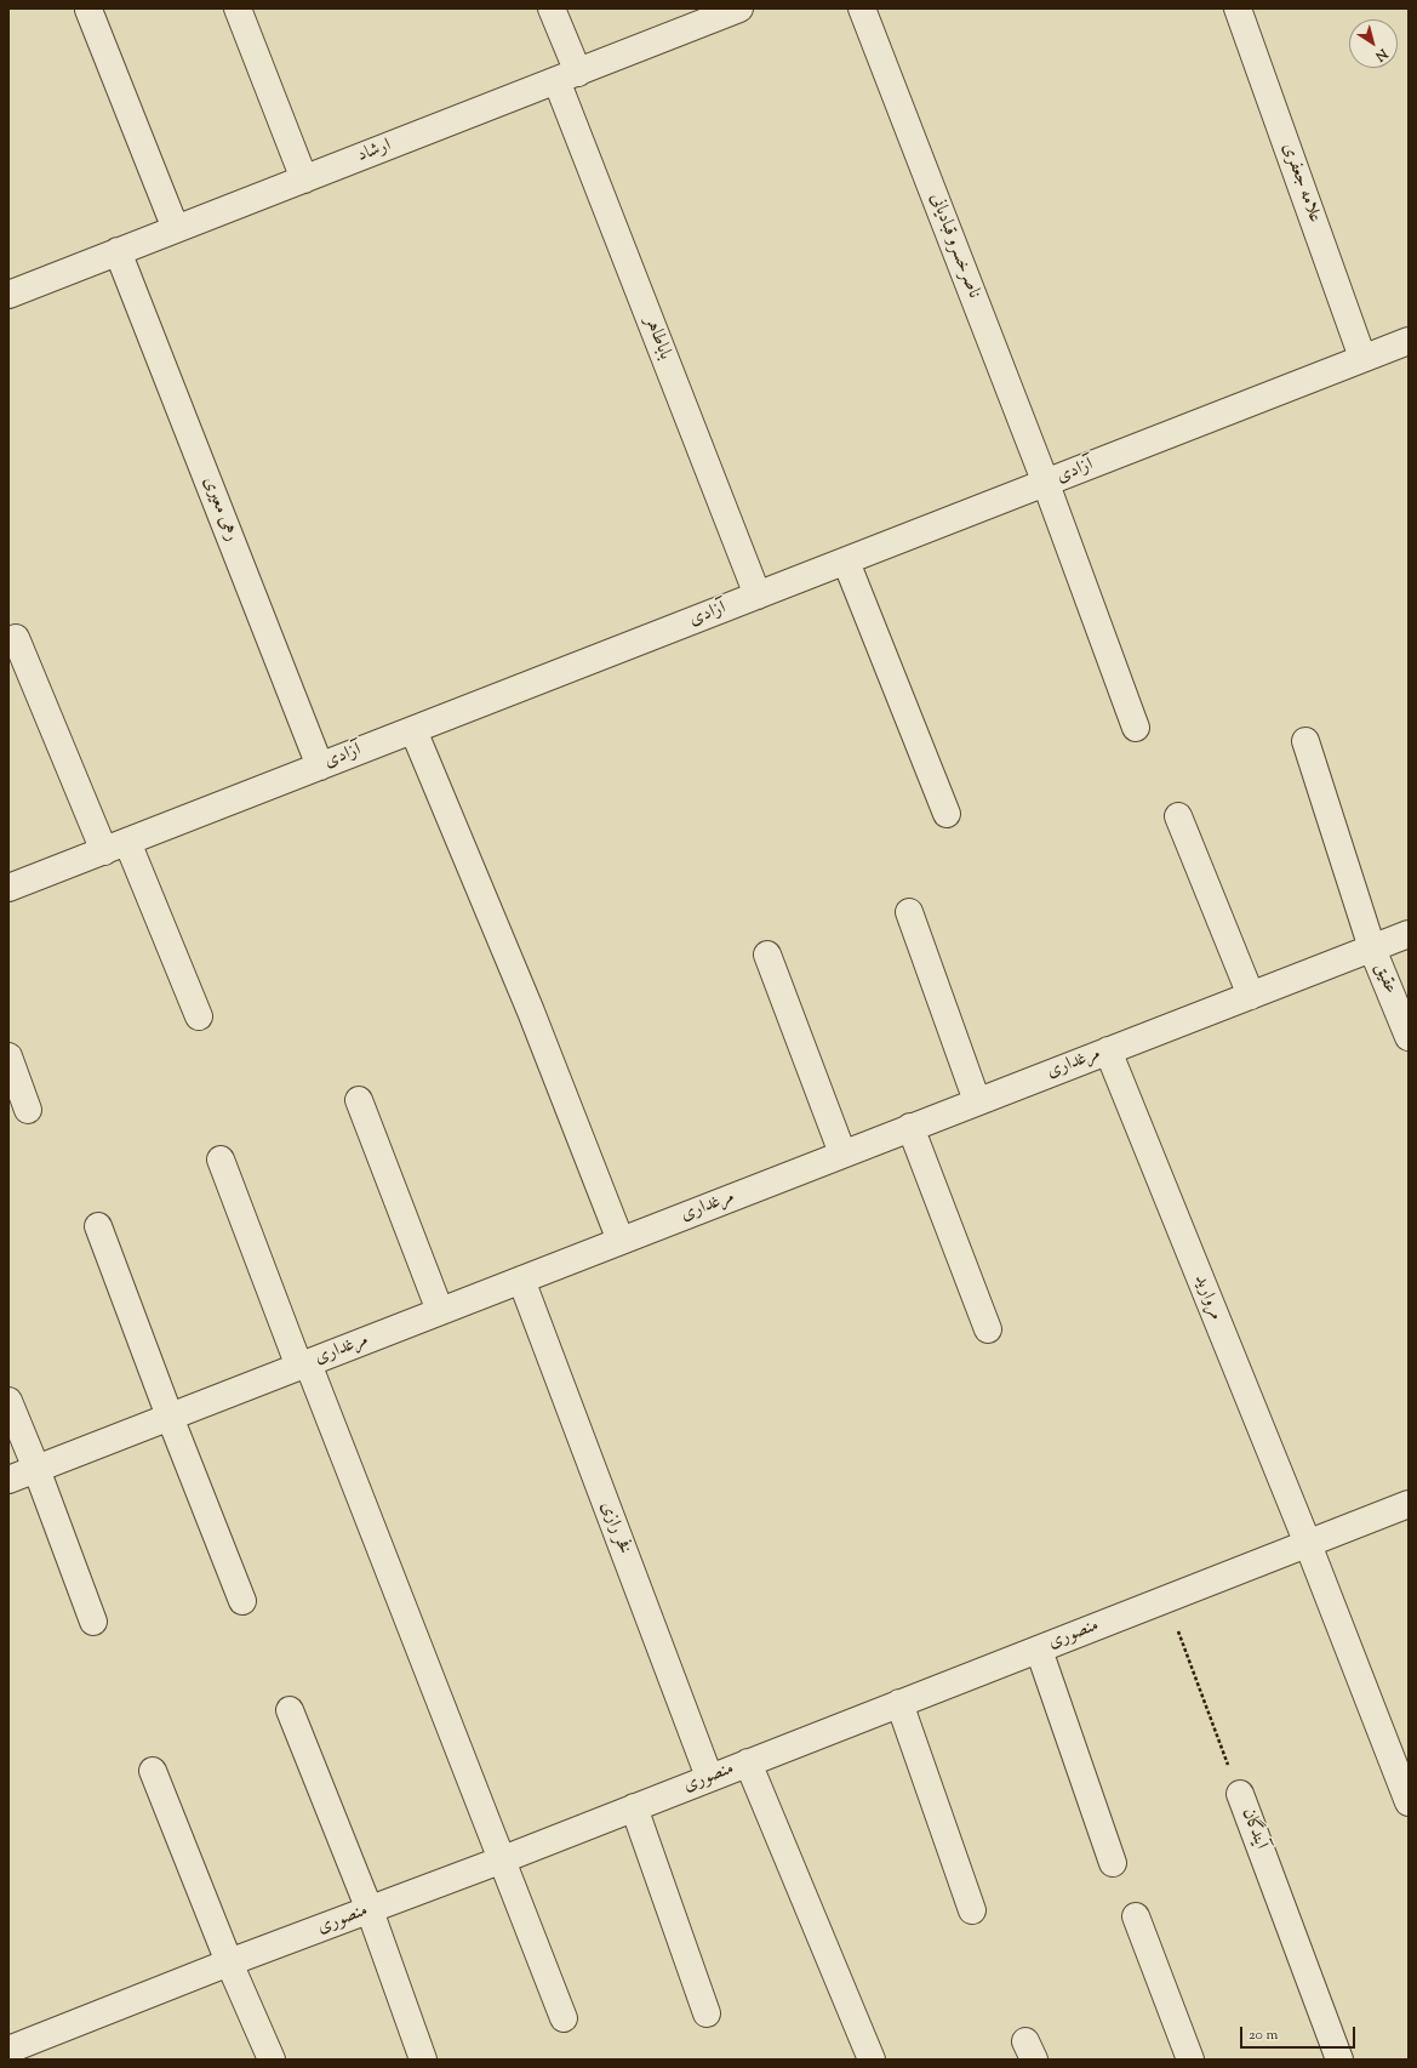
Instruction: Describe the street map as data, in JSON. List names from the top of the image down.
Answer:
{
  "streets": {
    "street": [
      "ارشاد",
      "علامه جعفری",
      "ناصرخسرو قبادیانی",
      "باباطاهر",
      "آزادی",
      "رهی معیری",
      "عقیق",
      "مرغداری",
      "مروارید",
      "فخر رازی",
      "منصوری",
      "آیندگان"
    ]
  },
  "crossings": [
    ["ارشاد", "باباطاهر"],
    ["ارشاد", "رهی معیری"],
    ["علامه جعفری", "آزادی"],
    ["ناصرخسرو قبادیانی", "آزادی"],
    ["باباطاهر", "آزادی"],
    ["آزادی", "رهی معیری"],
    ["عقیق", "مرغداری"],
    ["مرغداری", "مروارید"],
    ["مرغداری", "فخر رازی"],
    ["مروارید", "منصوری"],
    ["فخر رازی", "منصوری"],
    ["منصوری", "آیندگان"]
  ],
  "scale_bar": "20 m",
  "north": "bottom right"
}
